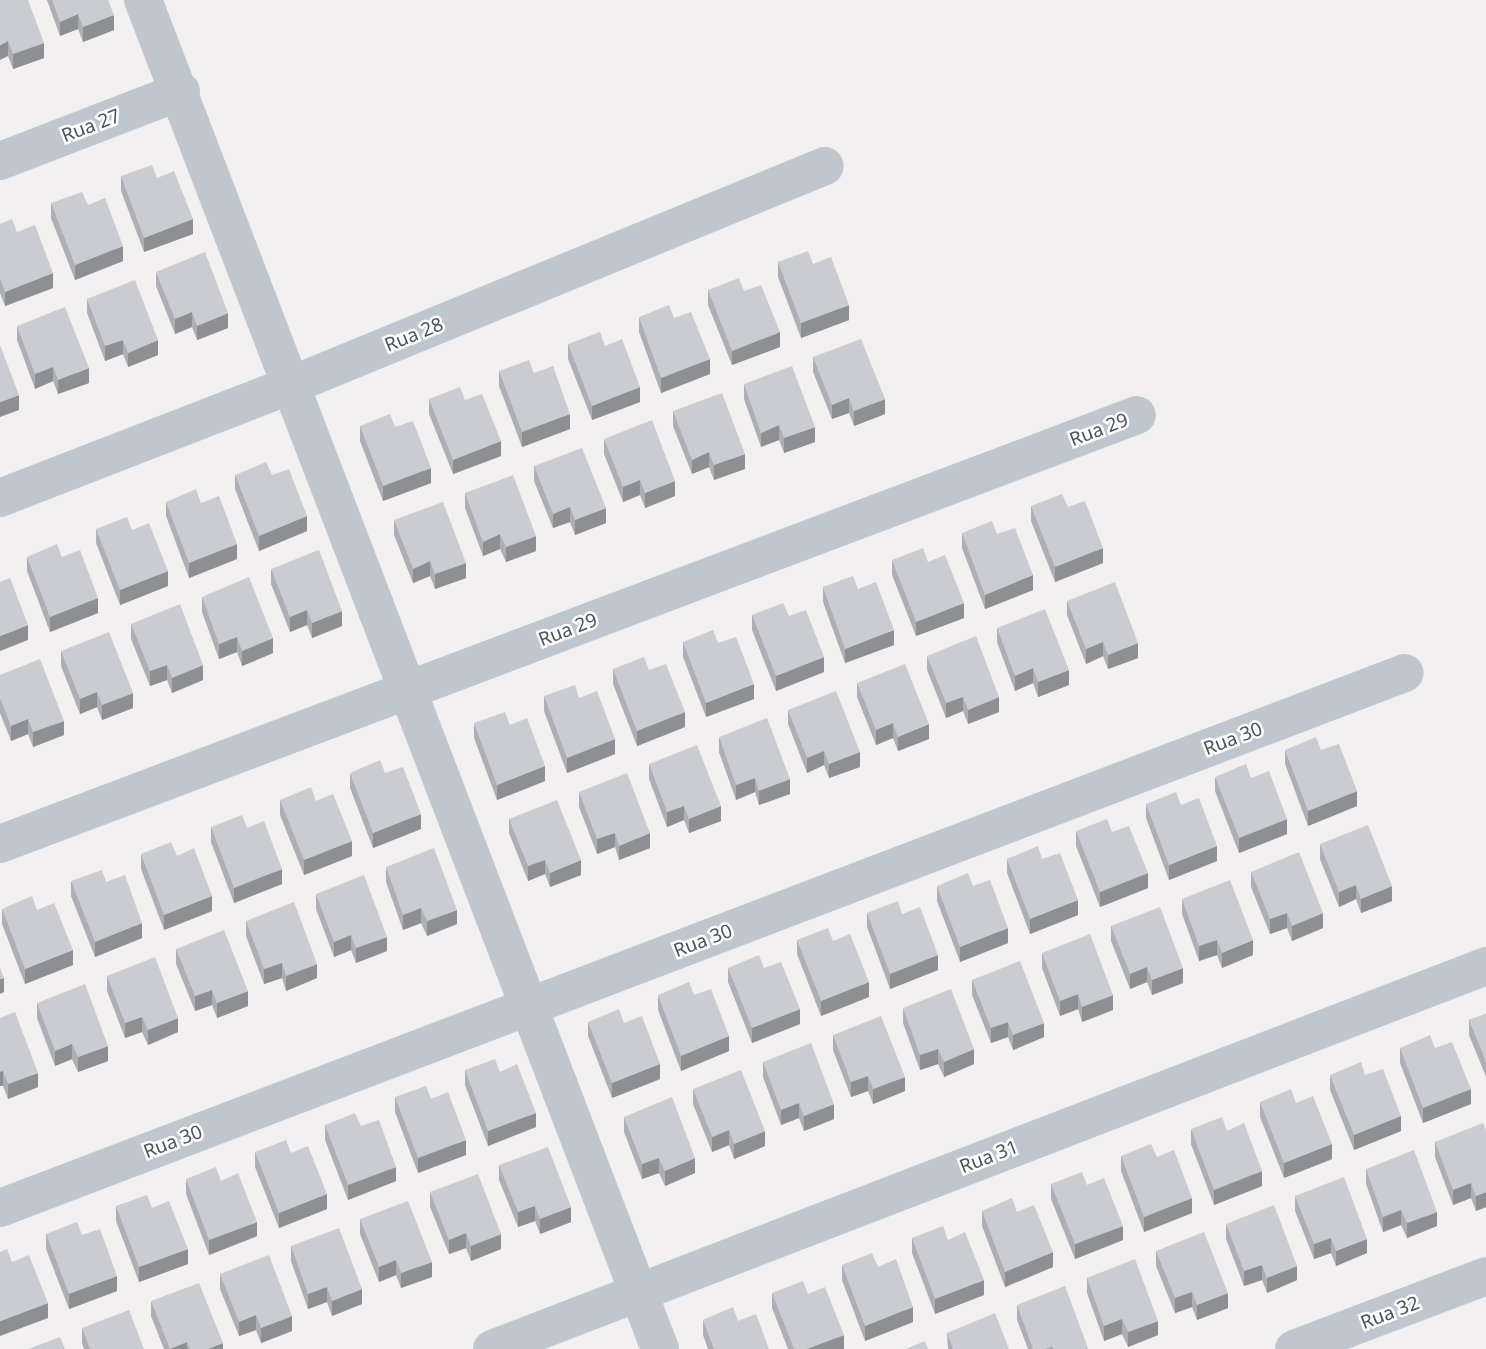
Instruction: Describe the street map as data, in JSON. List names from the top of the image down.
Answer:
{
  "streets": {
    "street": [
      "Rua 27",
      "Rua 28",
      "Rua 29",
      "Rua 30",
      "Rua 31",
      "Rua 32"
    ]
  }
}
